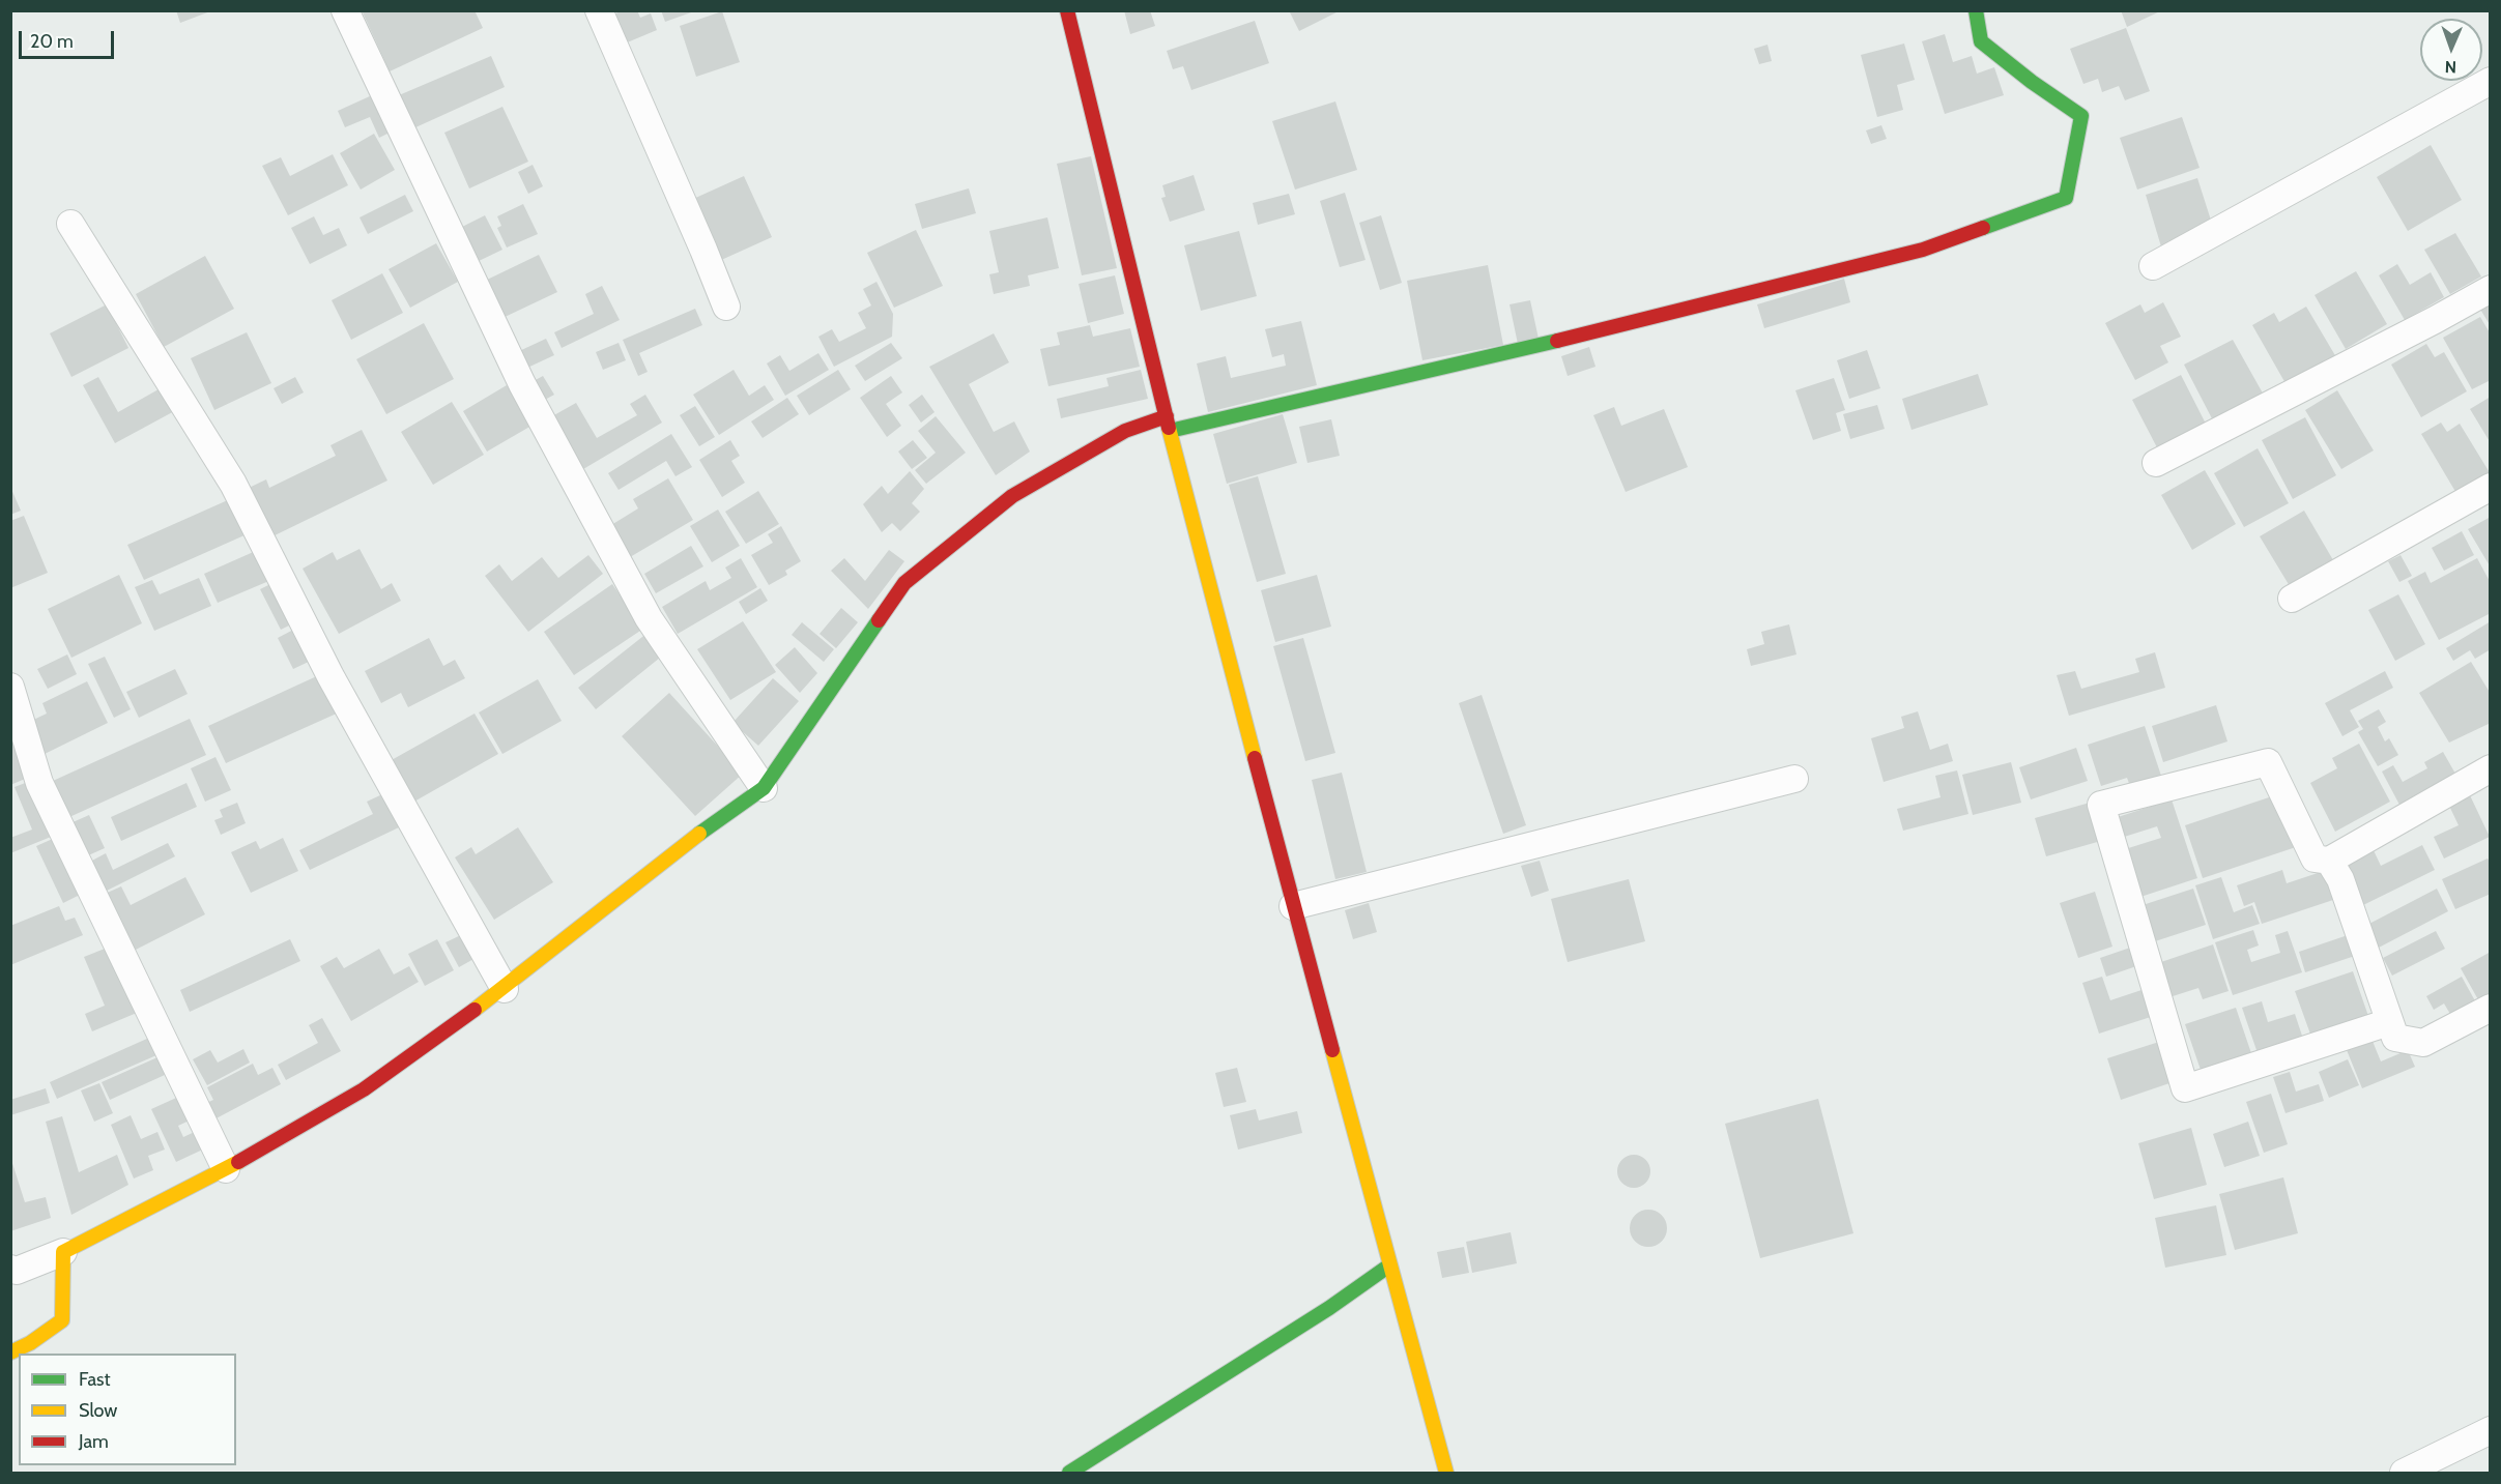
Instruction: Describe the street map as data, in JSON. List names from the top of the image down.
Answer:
{
  "legend": ["Fast", "Slow", "Jam"],
  "scale_bar": "20 m",
  "north": "bottom"
}
